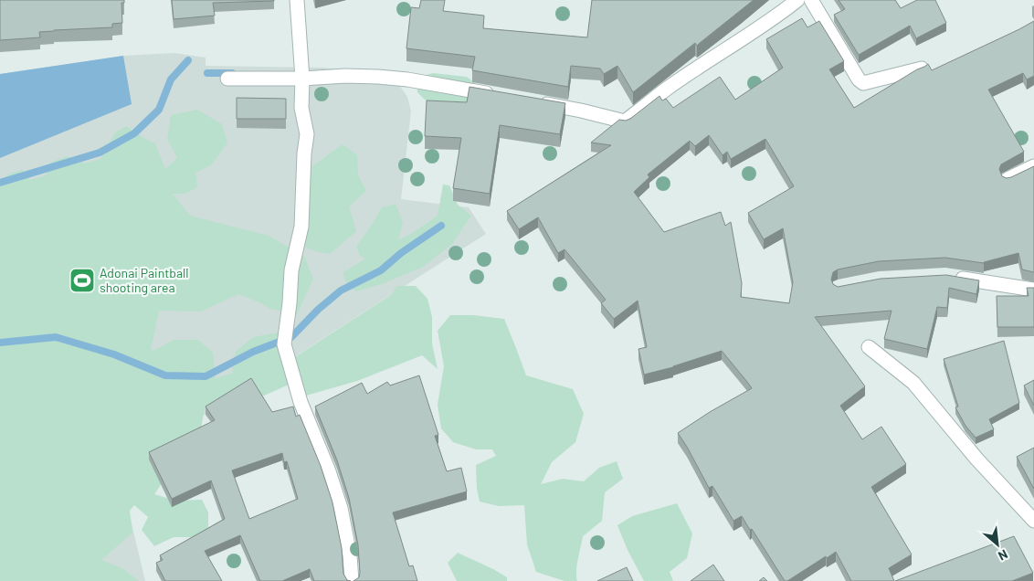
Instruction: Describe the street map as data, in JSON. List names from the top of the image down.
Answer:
{
  "places": {
    "sports": ["Adonai Paintball shooting area"]
  },
  "north": "bottom right"
}
